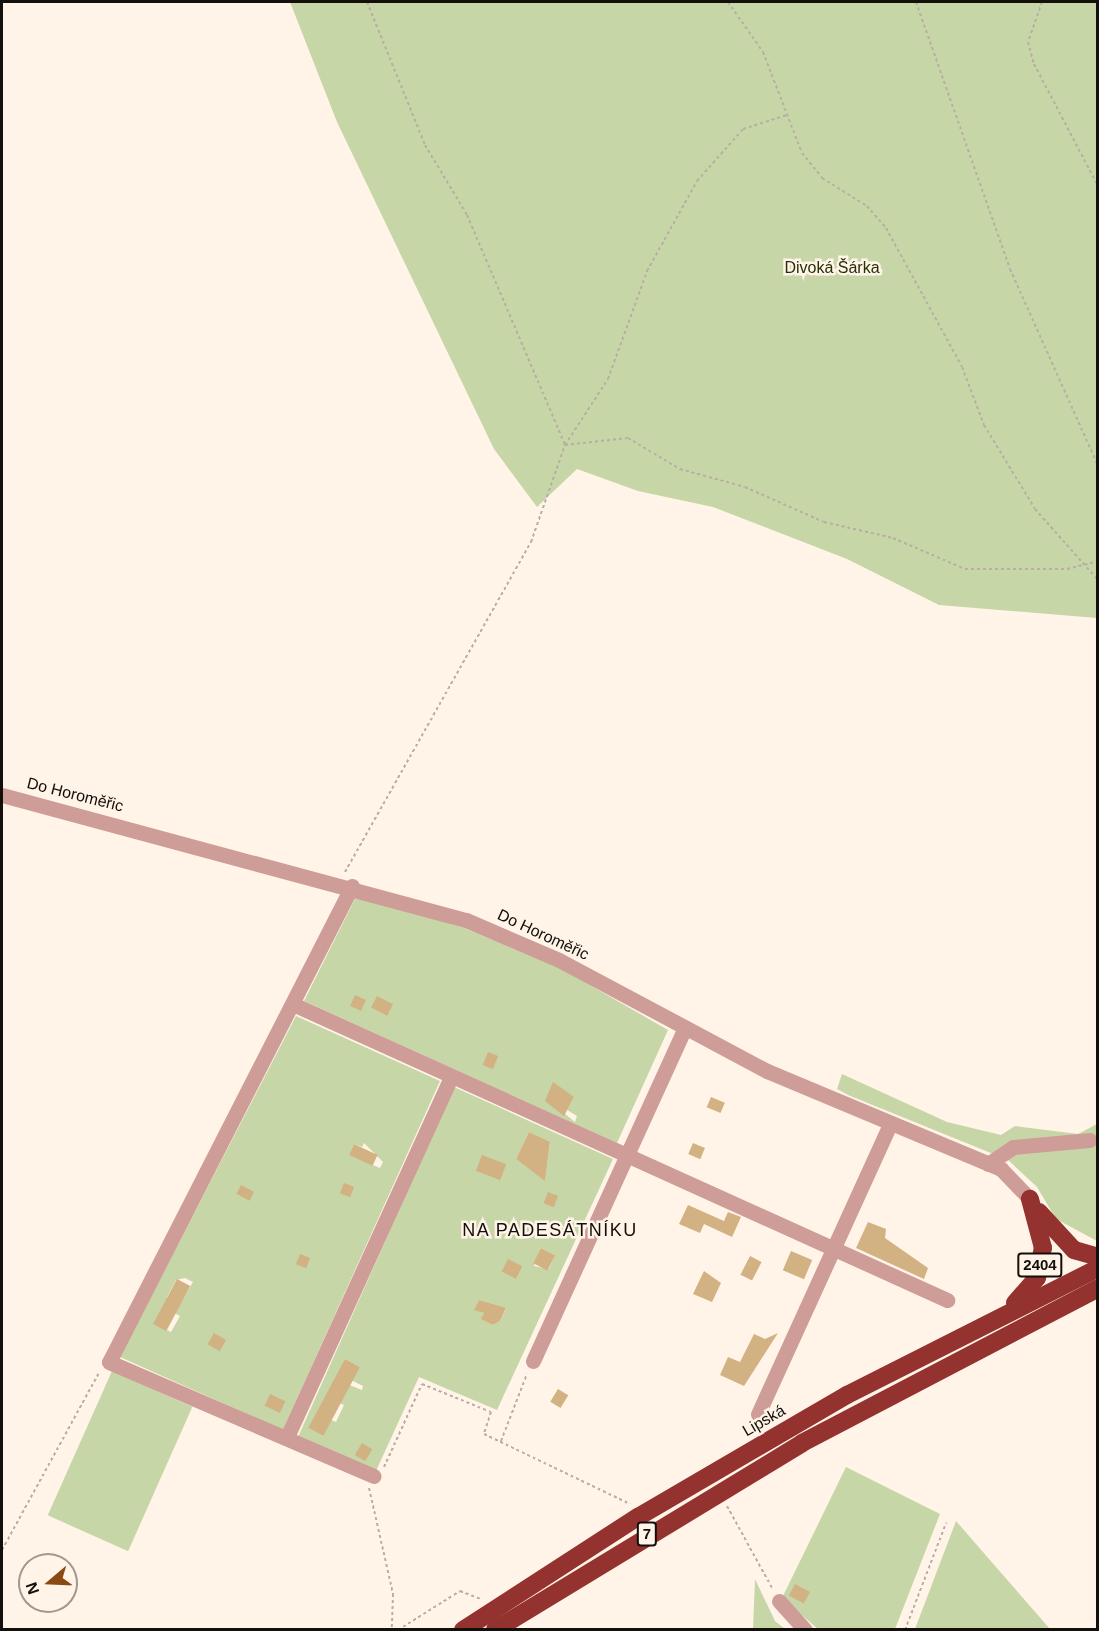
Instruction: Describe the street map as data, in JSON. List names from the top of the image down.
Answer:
{
  "streets": {
    "highway": ["2404", "Lipská", "7"],
    "street": ["Do Horoměřic"]
  },
  "crossings": [
    ["Do Horoměřic", "2404"],
    ["2404", "Lipská"]
  ],
  "districts": ["NA PADESÁTNÍKU"],
  "parks": ["Divoká Šárka"],
  "north": "left"
}
